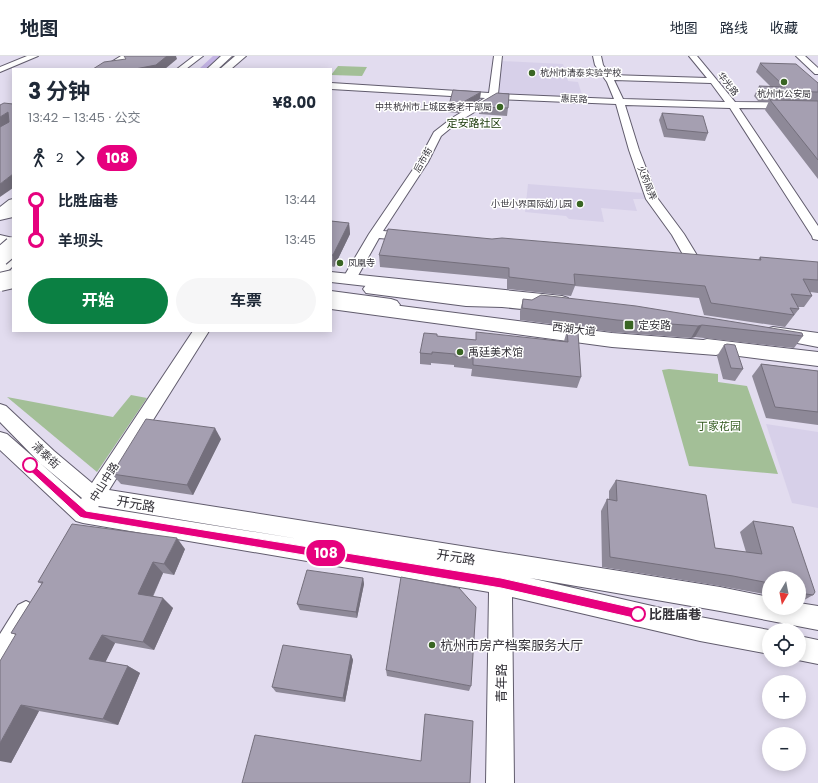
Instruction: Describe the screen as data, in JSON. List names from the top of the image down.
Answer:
{
  "streets": {
    "main road": ["西湖大道"],
    "street": [
      "华光路",
      "惠民路",
      "后市街",
      "火药局弄",
      "清泰街",
      "中山中路",
      "开元路",
      "青年路"
    ]
  },
  "crossings": [
    ["华光路", "惠民路"],
    ["惠民路", "后市街"],
    ["惠民路", "火药局弄"],
    ["清泰街", "中山中路"],
    ["清泰街", "开元路"],
    ["中山中路", "开元路"],
    ["开元路", "青年路"]
  ],
  "districts": ["定安路社区"],
  "parks": ["丁家花园"],
  "places": {
    "other": [
      "杭州市清泰实验学校",
      "杭州市公安局",
      "中共杭州市上城区委老干部局",
      "小世小界国际幼儿园",
      "凤凰寺",
      "禹廷美术馆",
      "比胜庙巷",
      "杭州市房产档案服务大厅"
    ],
    "transit": ["定安路"]
  },
  "lines": ["bus line 108"],
  "north": "bottom",
  "page": {
    "header": "地图",
    "nav": ["地图", "路线", "收藏"],
    "on_map": "108",
    "heading": ["3 分钟", "13:42 – 13:45 · 公交", "¥8.00"],
    "legs": ["2", "108"],
    "list": [
      {
        "name": "比胜庙巷",
        "value": "13:44"
      },
      {
        "name": "羊坝头",
        "value": "13:45"
      }
    ],
    "buttons": ["开始", "车票"],
    "map_buttons": ["+", "−"]
  }
}
